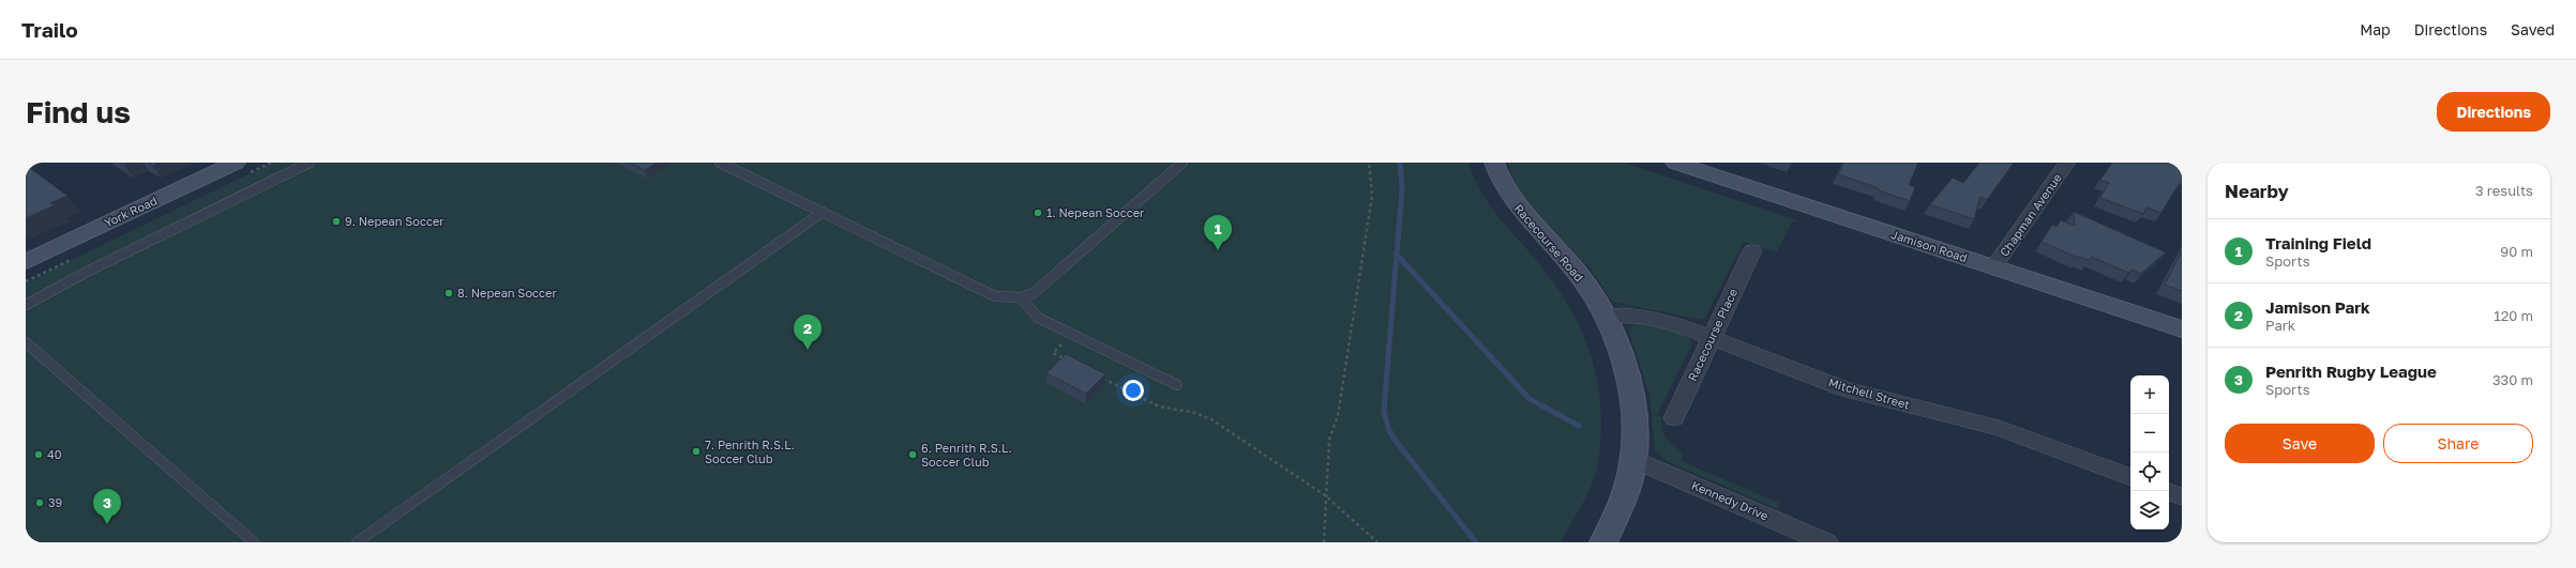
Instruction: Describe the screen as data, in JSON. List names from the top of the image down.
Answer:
{
  "streets": {
    "street": [
      "York Road",
      "Chapman Avenue",
      "Racecourse Road",
      "Jamison Road",
      "Racecourse Place",
      "Mitchell Street",
      "Kennedy Drive"
    ]
  },
  "crossings": [
    ["Chapman Avenue", "Jamison Road"],
    ["Racecourse Road", "Mitchell Street"],
    ["Racecourse Road", "Kennedy Drive"],
    ["Racecourse Place", "Mitchell Street"]
  ],
  "places": [
    "1. Nepean Soccer",
    "9. Nepean Soccer",
    "8. Nepean Soccer",
    "7. Penrith R.S.L. Soccer Club",
    "40",
    "6. Penrith R.S.L. Soccer Club",
    "39"
  ],
  "page": {
    "header": "Trailo",
    "nav": ["Map", "Directions", "Saved"],
    "buttons": [
      "Directions",
      ["Save", "Share"]
    ],
    "title": "Find us",
    "heading": ["Nearby", "3 results"],
    "pins": ["1", "2", "3"],
    "list": [
      {
        "mark": "1",
        "name": "Training Field",
        "note": "Sports",
        "value": "90 m"
      },
      {
        "mark": "2",
        "name": "Jamison Park",
        "note": "Park",
        "value": "120 m"
      },
      {
        "mark": "3",
        "name": "Penrith Rugby League",
        "note": "Sports",
        "value": "330 m"
      }
    ],
    "map_buttons": ["+", "−"]
  }
}
